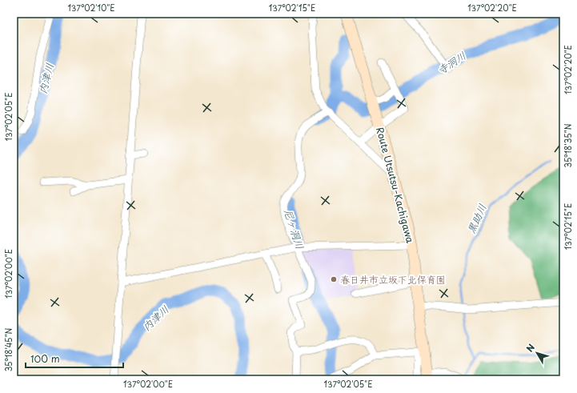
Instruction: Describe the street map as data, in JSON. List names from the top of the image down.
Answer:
{
  "streets": {
    "main road": ["Route Utsutsu-Kachigawa"]
  },
  "water": [
    "寺洞川",
    "内津川",
    "黒助川",
    "尼ヶ洞川"
  ],
  "places": ["春日井市立坂下北保育園"],
  "scale_bar": "100 m",
  "north": "top left",
  "coordinates": [
    "137°02'10\"E",
    "137°02'15\"E",
    "137°02'20\"E",
    "137°02'05\"E",
    "35°18'35\"N",
    "137°02'00\"E",
    "35°18'45\"N"
  ]
}
